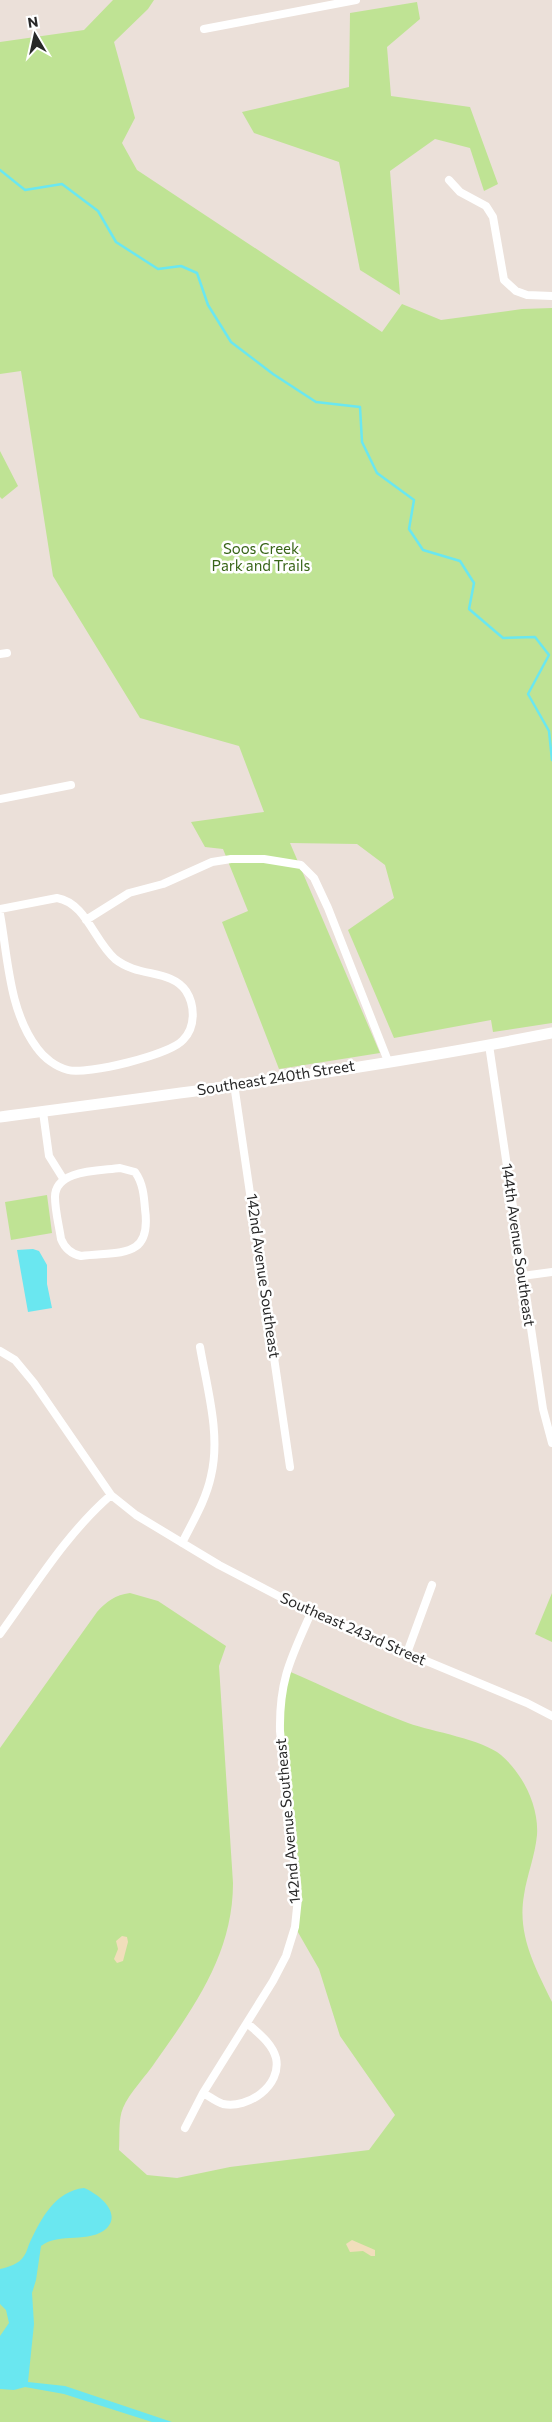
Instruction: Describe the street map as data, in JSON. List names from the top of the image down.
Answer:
{
  "streets": {
    "main road": ["Southeast 240th Street"],
    "street": ["144th Avenue Southeast", "142nd Avenue Southeast", "Southeast 243rd Street"]
  },
  "crossings": [
    ["Southeast 240th Street", "144th Avenue Southeast"],
    ["Southeast 240th Street", "142nd Avenue Southeast"],
    ["142nd Avenue Southeast", "Southeast 243rd Street"]
  ],
  "parks": ["Soos Creek Park and Trails"],
  "north": "top"
}
